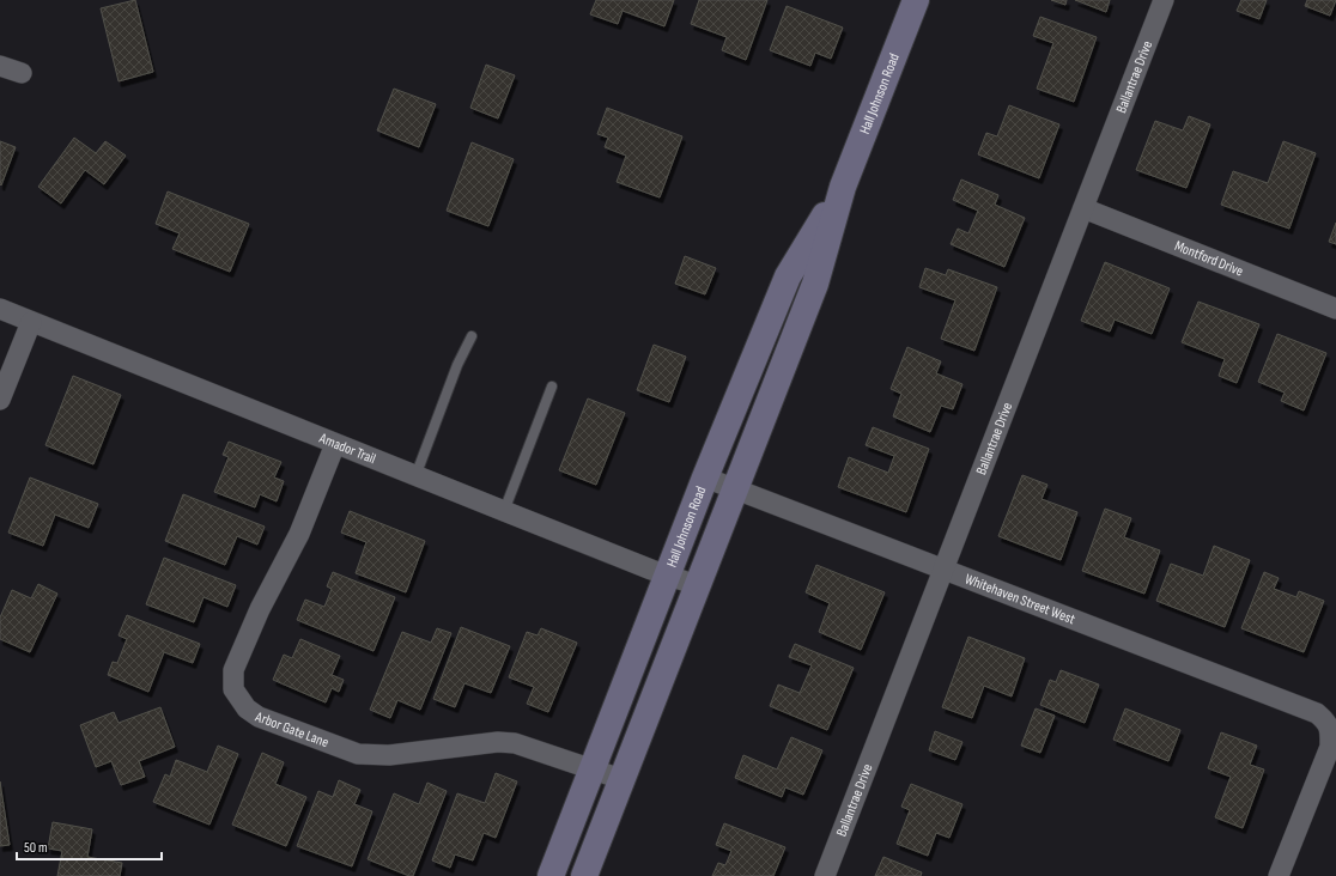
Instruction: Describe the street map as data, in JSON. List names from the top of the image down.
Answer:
{
  "streets": {
    "main road": ["Hall Johnson Road"],
    "street": [
      "Ballantrae Drive",
      "Montford Drive",
      "Amador Trail",
      "Whitehaven Street West",
      "Arbor Gate Lane"
    ]
  },
  "crossings": [
    ["Ballantrae Drive", "Montford Drive"],
    ["Ballantrae Drive", "Whitehaven Street West"],
    ["Hall Johnson Road", "Amador Trail"],
    ["Hall Johnson Road", "Whitehaven Street West"],
    ["Hall Johnson Road", "Arbor Gate Lane"],
    ["Amador Trail", "Arbor Gate Lane"]
  ],
  "scale_bar": "50 m"
}
